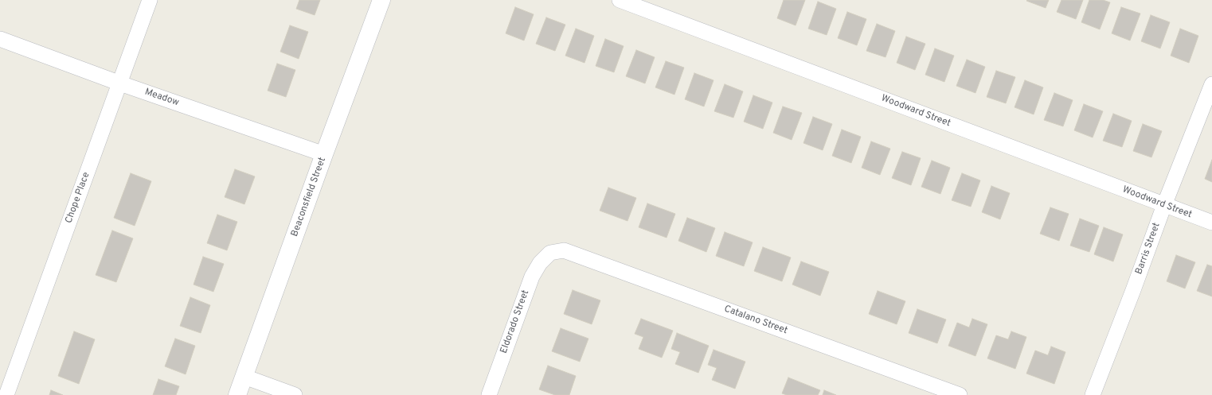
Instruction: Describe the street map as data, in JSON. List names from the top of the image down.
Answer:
{
  "streets": {
    "street": [
      "Meadow",
      "Woodward Street",
      "Beaconsfield Street",
      "Chope Place",
      "Barris Street",
      "Catalano Street",
      "Eldorado Street"
    ]
  },
  "crossings": [
    ["Meadow", "Beaconsfield Street"],
    ["Meadow", "Chope Place"],
    ["Woodward Street", "Barris Street"],
    ["Catalano Street", "Eldorado Street"]
  ]
}
